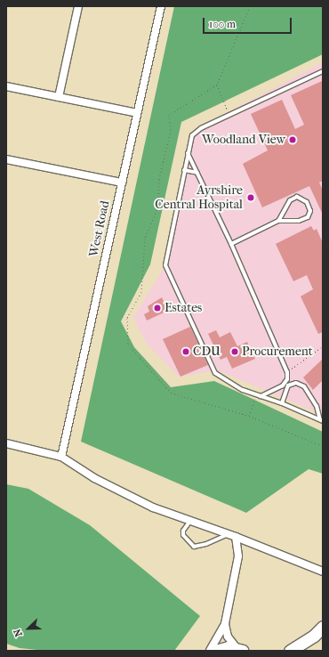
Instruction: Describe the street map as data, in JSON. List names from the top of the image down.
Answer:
{
  "streets": {
    "street": ["West Road"]
  },
  "places": [
    "Woodland View",
    "Ayrshire Central Hospital",
    "Estates",
    "CDU",
    "Procurement"
  ],
  "scale_bar": "100 m",
  "north": "bottom left"
}
